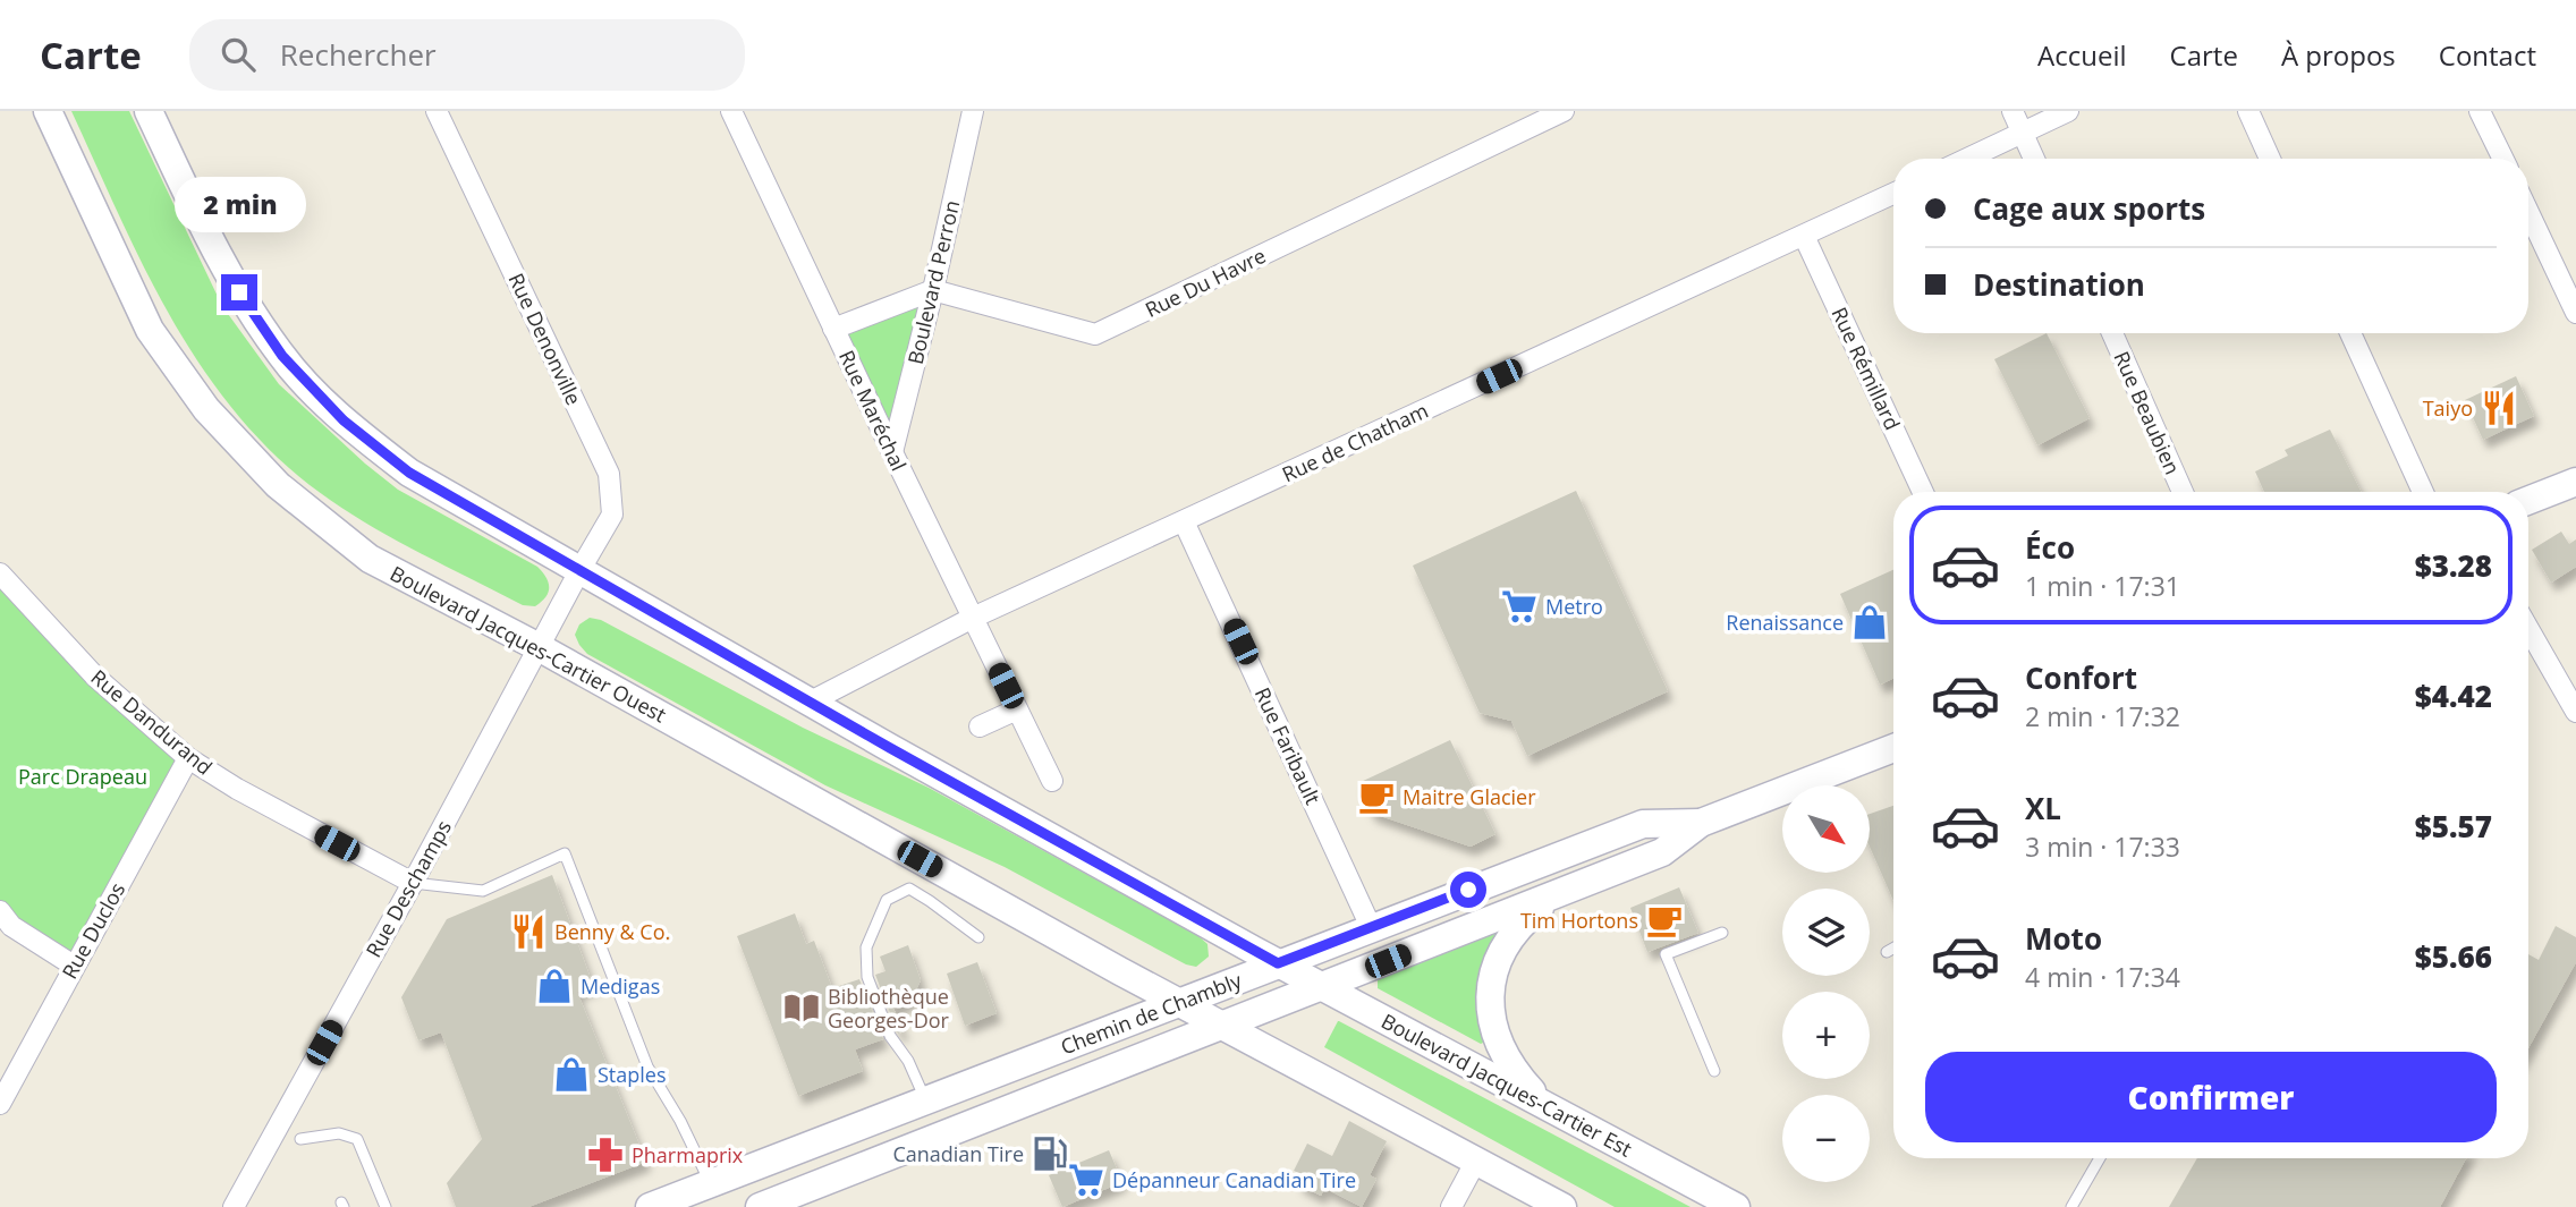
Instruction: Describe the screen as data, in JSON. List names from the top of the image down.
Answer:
{
  "streets": {
    "main road": ["Boulevard Jacques-Cartier Ouest", "Chemin de Chambly", "Boulevard Jacques-Cartier Est"],
    "street": [
      "Boulevard Perron",
      "Rue Du Havre",
      "Rue Denonville",
      "Rue Rémillard",
      "Rue Maréchal",
      "Rue Beaubien",
      "Rue de Chatham",
      "Rue Dandurand",
      "Rue Faribault",
      "Rue Deschamps",
      "Rue Duclos"
    ]
  },
  "crossings": [
    ["Boulevard Perron", "Rue Du Havre"],
    ["Boulevard Perron", "Rue Maréchal"],
    ["Rue Denonville", "Rue Deschamps"],
    ["Rue Rémillard", "Rue de Chatham"],
    ["Rue Maréchal", "Rue de Chatham"],
    ["Rue de Chatham", "Rue Faribault"],
    ["Boulevard Jacques-Cartier Ouest", "Rue Deschamps"],
    ["Boulevard Jacques-Cartier Ouest", "Chemin de Chambly"],
    ["Rue Dandurand", "Rue Deschamps"],
    ["Rue Dandurand", "Rue Duclos"],
    ["Rue Faribault", "Chemin de Chambly"],
    ["Chemin de Chambly", "Boulevard Jacques-Cartier Est"]
  ],
  "parks": ["Parc Drapeau"],
  "places": {
    "restaurant": ["Taiyo", "Benny & Co."],
    "supermarket": ["Metro", "Dépanneur Canadian Tire"],
    "shop": ["Renaissance", "Medigas", "Staples"],
    "cafe": ["Maitre Glacier", "Tim Hortons"],
    "library": ["Bibliothèque Georges-Dor"],
    "fuel station": ["Canadian Tire"],
    "pharmacy": ["Pharmaprix"]
  },
  "north": "bottom right",
  "page": {
    "header": "Carte",
    "search": "Rechercher",
    "nav": [
      "Accueil",
      "Carte",
      "À propos",
      "Contact"
    ],
    "banner": ["Cage aux sports", "Destination"],
    "bubble": "2 min",
    "list": [
      {
        "name": "Éco",
        "note": "1 min · 17:31",
        "value": "$3.28"
      },
      {
        "name": "Confort",
        "note": "2 min · 17:32",
        "value": "$4.42"
      },
      {
        "name": "XL",
        "note": "3 min · 17:33",
        "value": "$5.57"
      },
      {
        "name": "Moto",
        "note": "4 min · 17:34",
        "value": "$5.66"
      }
    ],
    "map_buttons": ["+", "−"],
    "buttons": "Confirmer"
  }
}
